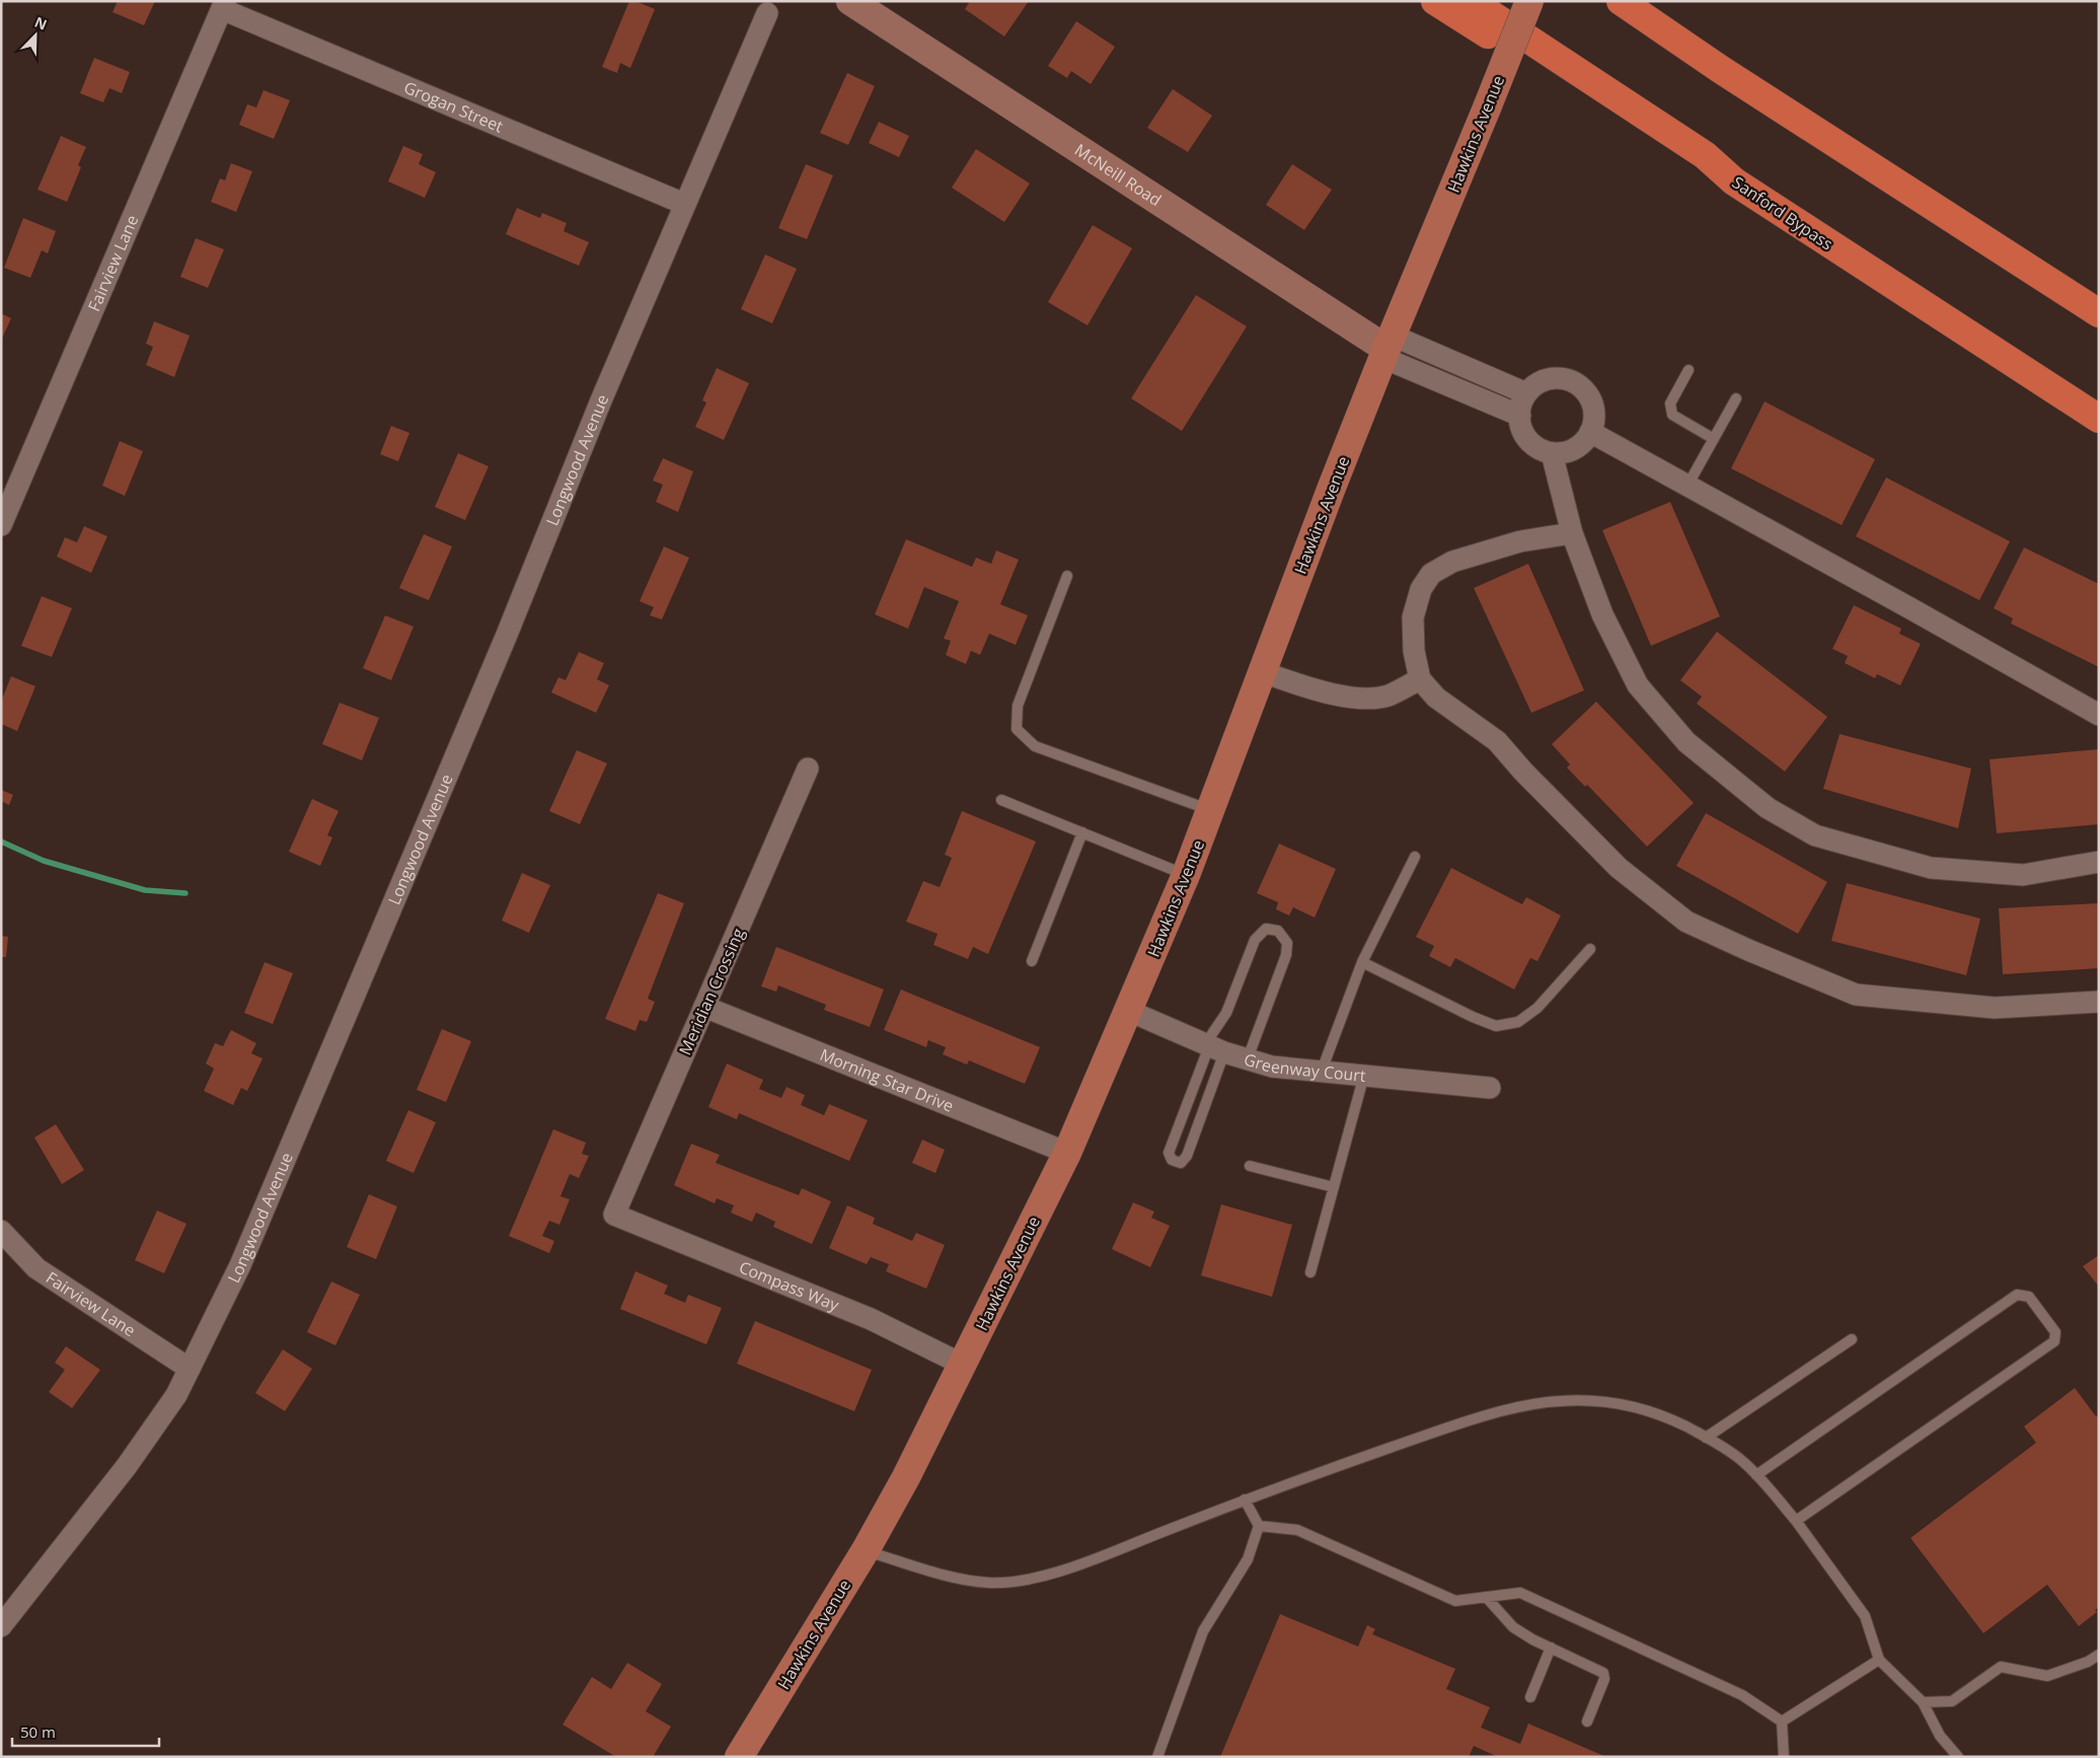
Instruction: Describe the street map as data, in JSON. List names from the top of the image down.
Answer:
{
  "streets": {
    "highway": ["Sanford Bypass"],
    "main road": ["Hawkins Avenue"],
    "street": [
      "Grogan Street",
      "McNeill Road",
      "Fairview Lane",
      "Longwood Avenue",
      "Meridian Crossing",
      "Greenway Court",
      "Morning Star Drive",
      "Compass Way"
    ]
  },
  "crossings": [
    ["Grogan Street", "Fairview Lane"],
    ["Grogan Street", "Longwood Avenue"],
    ["Hawkins Avenue", "McNeill Road"],
    ["Hawkins Avenue", "Greenway Court"],
    ["Hawkins Avenue", "Morning Star Drive"],
    ["Hawkins Avenue", "Compass Way"],
    ["Fairview Lane", "Longwood Avenue"],
    ["Meridian Crossing", "Morning Star Drive"],
    ["Meridian Crossing", "Compass Way"]
  ],
  "scale_bar": "50 m",
  "north": "top right"
}
